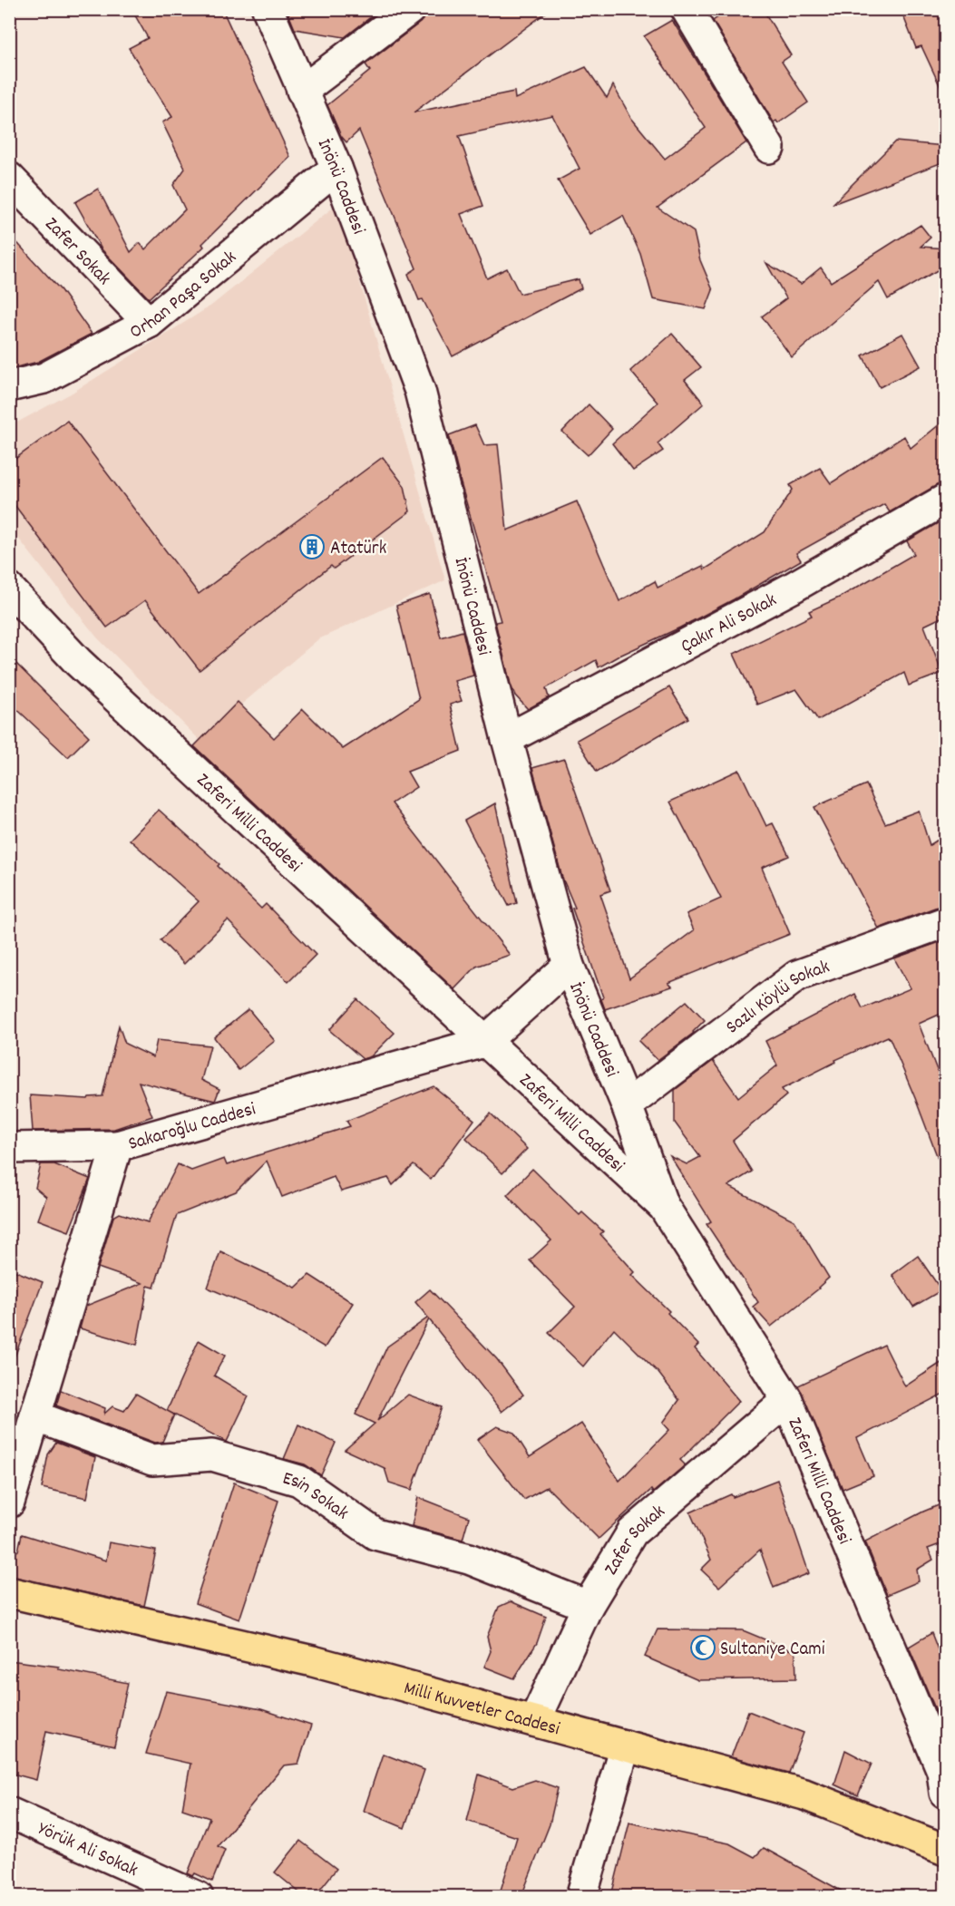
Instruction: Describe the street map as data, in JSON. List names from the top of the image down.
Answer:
{
  "streets": {
    "main road": ["Milli Kuvvetler Caddesi"],
    "street": [
      "İnönü Caddesi",
      "Zafer Sokak",
      "Orhan Paşa Sokak",
      "Çakır Ali Sokak",
      "Zaferi Milli Caddesi",
      "Sazlı Köylü Sokak",
      "Sakaroğlu Caddesi",
      "Esin Sokak",
      "Yörük Ali Sokak"
    ]
  },
  "crossings": [
    ["İnönü Caddesi", "Orhan Paşa Sokak"],
    ["İnönü Caddesi", "Çakır Ali Sokak"],
    ["İnönü Caddesi", "Zaferi Milli Caddesi"],
    ["İnönü Caddesi", "Sazlı Köylü Sokak"],
    ["İnönü Caddesi", "Sakaroğlu Caddesi"],
    ["Zafer Sokak", "Orhan Paşa Sokak"],
    ["Zafer Sokak", "Zaferi Milli Caddesi"],
    ["Zafer Sokak", "Esin Sokak"],
    ["Zafer Sokak", "Milli Kuvvetler Caddesi"],
    ["Zaferi Milli Caddesi", "Sakaroğlu Caddesi"],
    ["Sakaroğlu Caddesi", "Esin Sokak"]
  ],
  "places": {
    "building": ["Atatürk"],
    "mosque": ["Sultaniye Cami"]
  }
}
